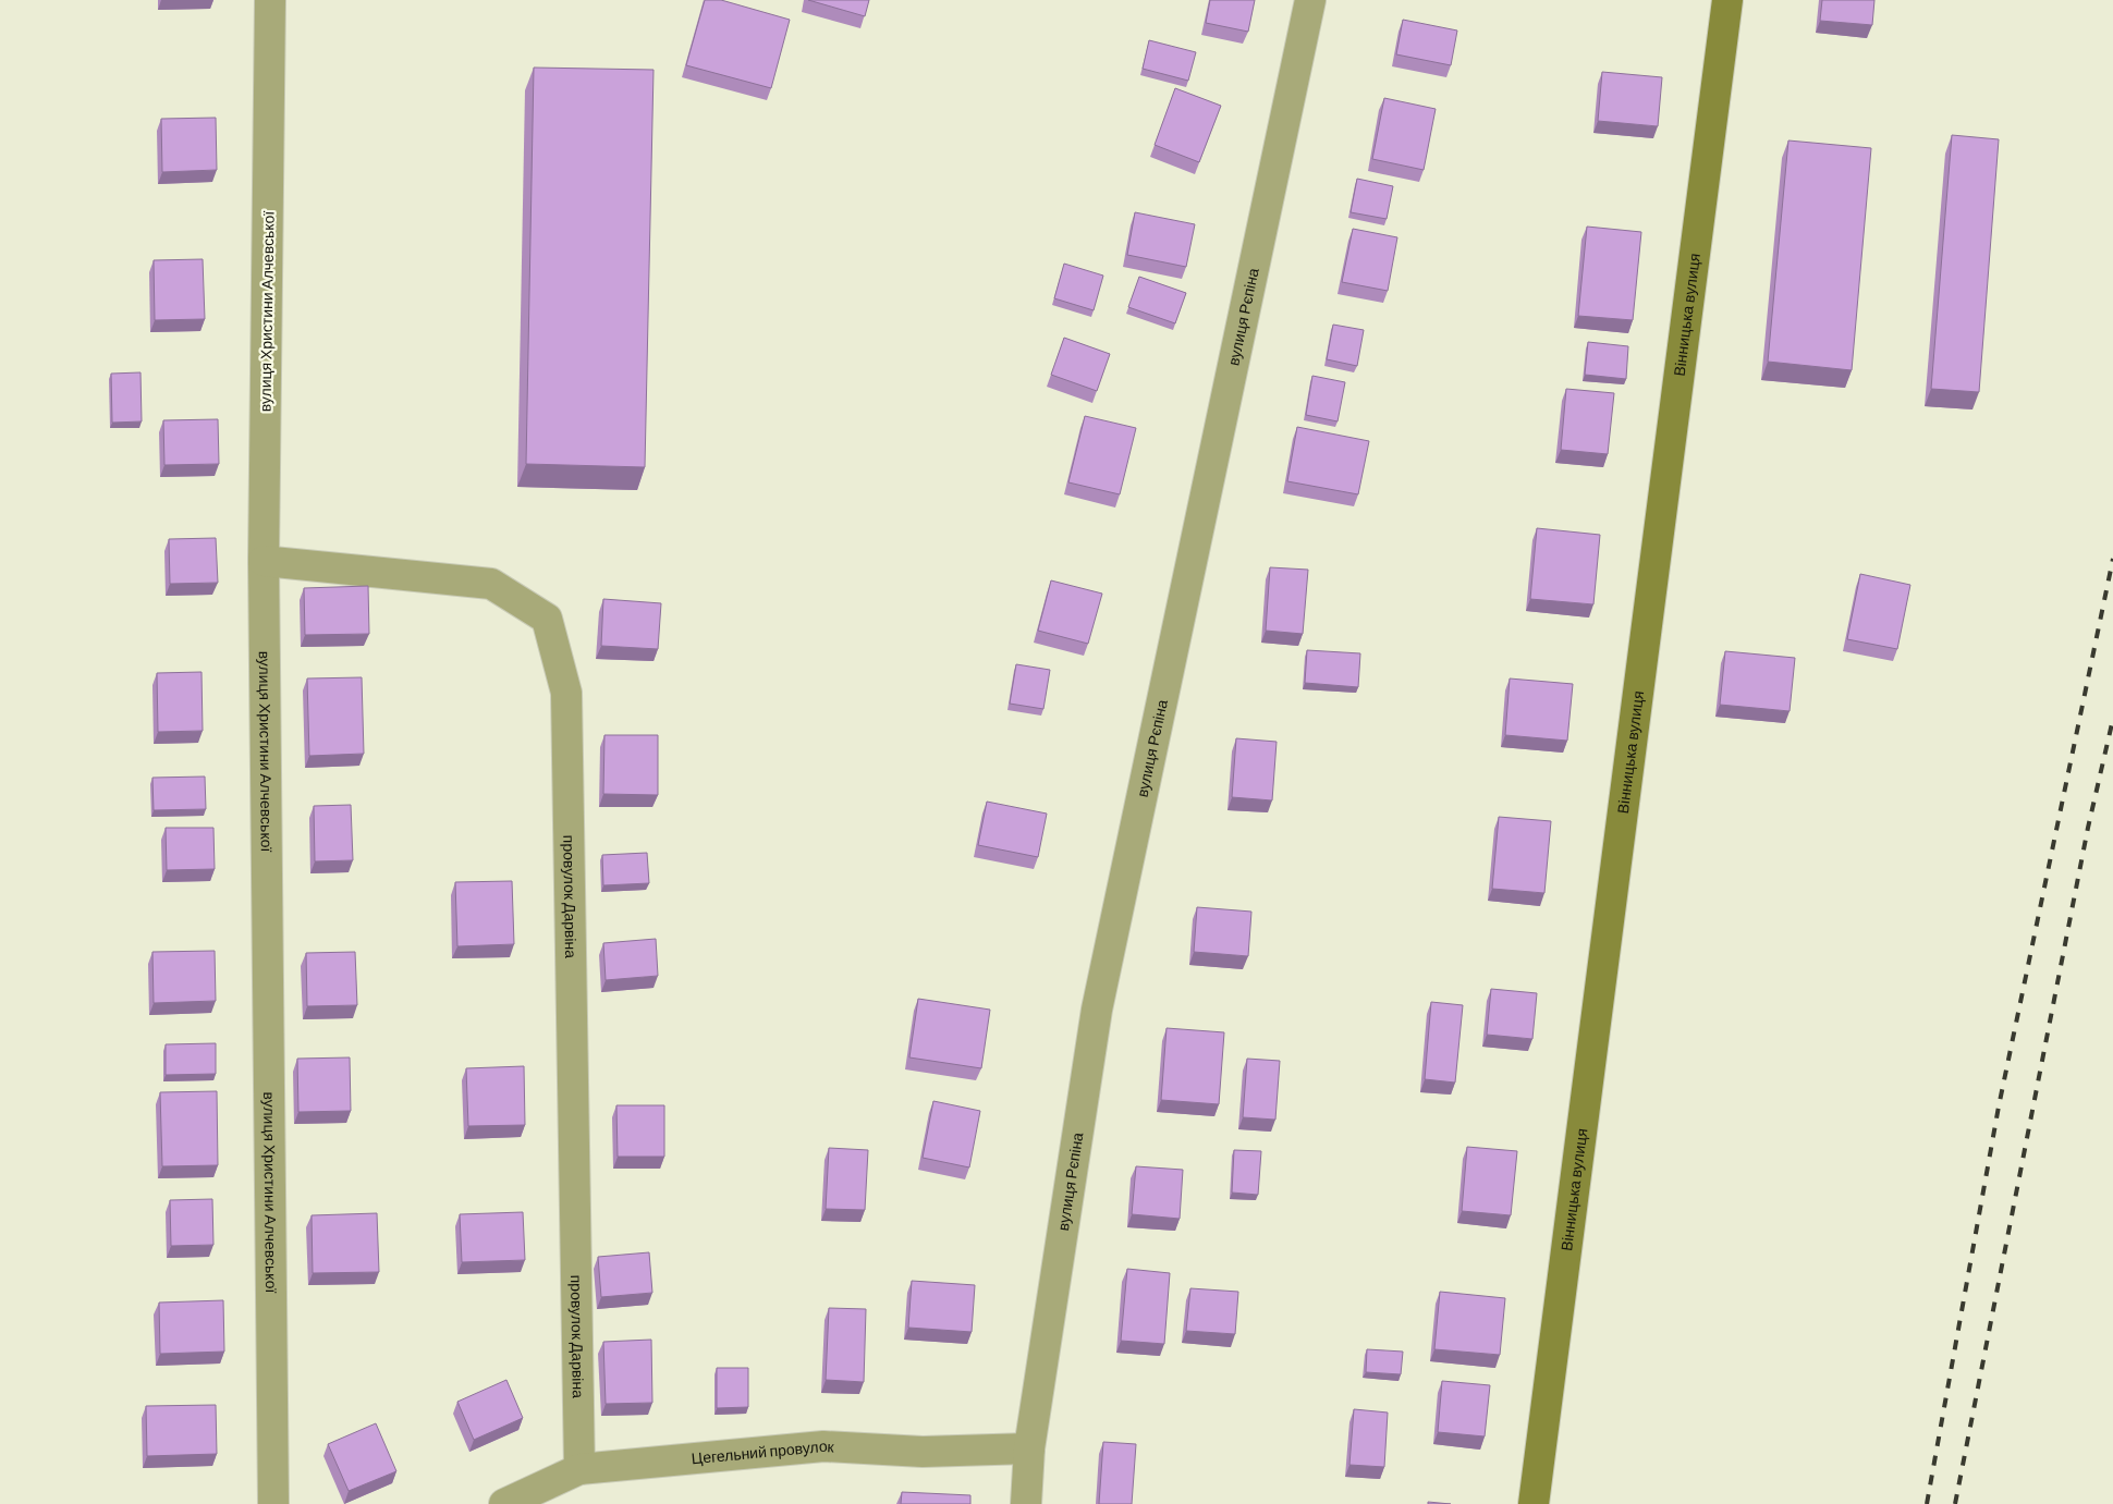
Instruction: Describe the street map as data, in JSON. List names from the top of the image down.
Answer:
{
  "streets": {
    "street": [
      "вулиця Христини Алчевської",
      "Вінницька вулиця",
      "вулиця Рєпіна",
      "провулок Дарвіна",
      "Цегельний провулок"
    ]
  },
  "crossings": [
    ["вулиця Христини Алчевської", "провулок Дарвіна"],
    ["вулиця Рєпіна", "Цегельний провулок"],
    ["провулок Дарвіна", "Цегельний провулок"]
  ]
}
